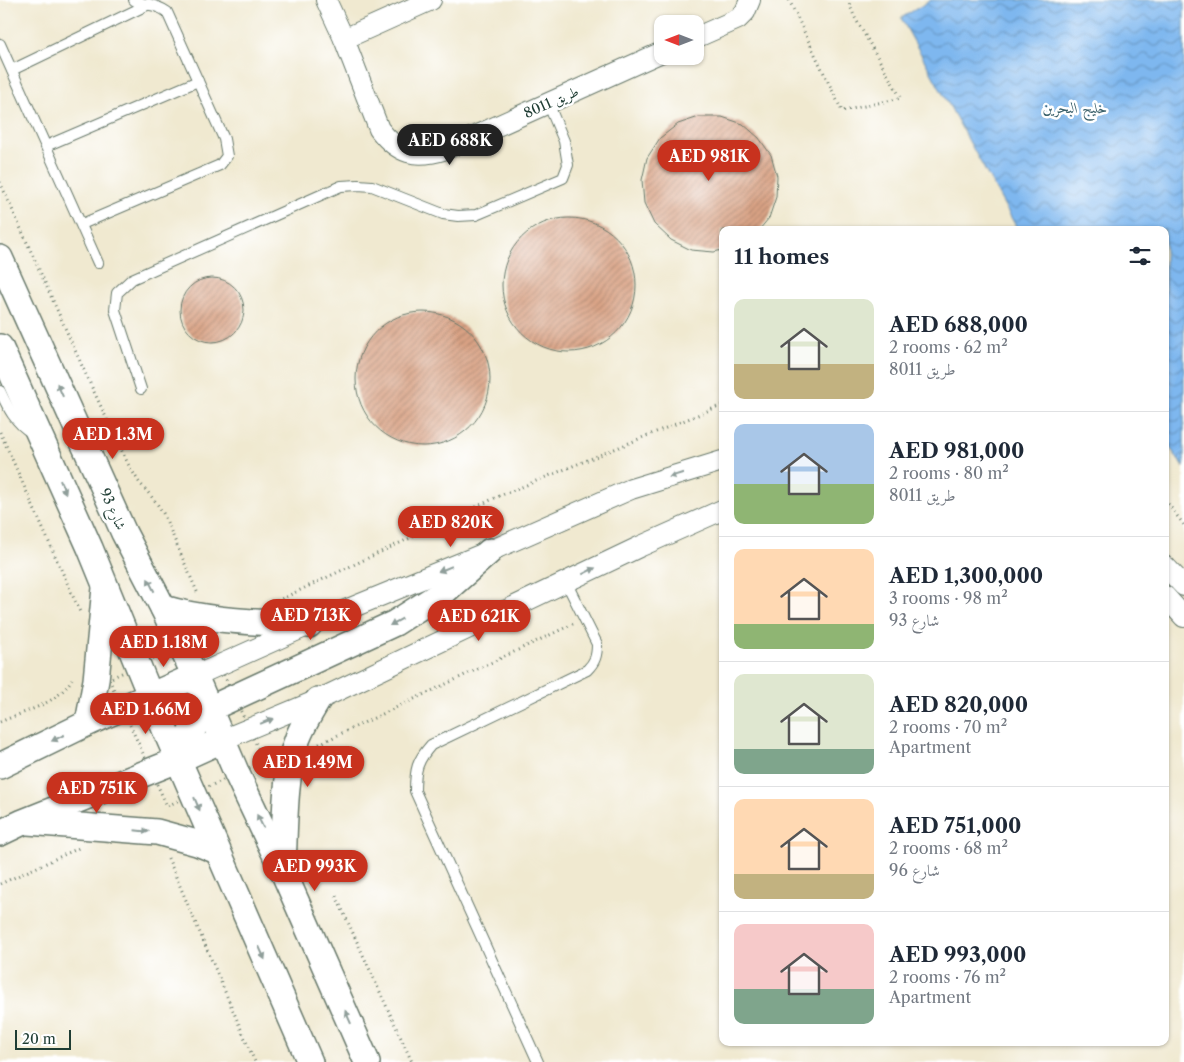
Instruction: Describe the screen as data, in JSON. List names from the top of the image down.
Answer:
{
  "streets": {
    "street": ["طريق 8011", "شارع 93"]
  },
  "water": ["خليج البحرين"],
  "scale_bar": "20 m",
  "north": "left",
  "page": {
    "price": [
      "AED 688K",
      "AED 981K",
      "AED 1.3M",
      "AED 820K",
      "AED 713K",
      "AED 621K",
      "AED 1.18M",
      "AED 1.66M",
      "AED 1.49M",
      "AED 751K",
      "AED 993K"
    ],
    "heading": "11 homes",
    "list": [
      {
        "name": "AED 688,000",
        "note": "2 rooms · 62 m² · طريق 8011"
      },
      {
        "name": "AED 981,000",
        "note": "2 rooms · 80 m² · طريق 8011"
      },
      {
        "name": "AED 1,300,000",
        "note": "3 rooms · 98 m² · شارع 93"
      },
      {
        "name": "AED 820,000",
        "note": "2 rooms · 70 m² · Apartment"
      },
      {
        "name": "AED 751,000",
        "note": "2 rooms · 68 m² · شارع 96"
      },
      {
        "name": "AED 993,000",
        "note": "2 rooms · 76 m² · Apartment"
      }
    ],
    "scale": "20 m"
  }
}
